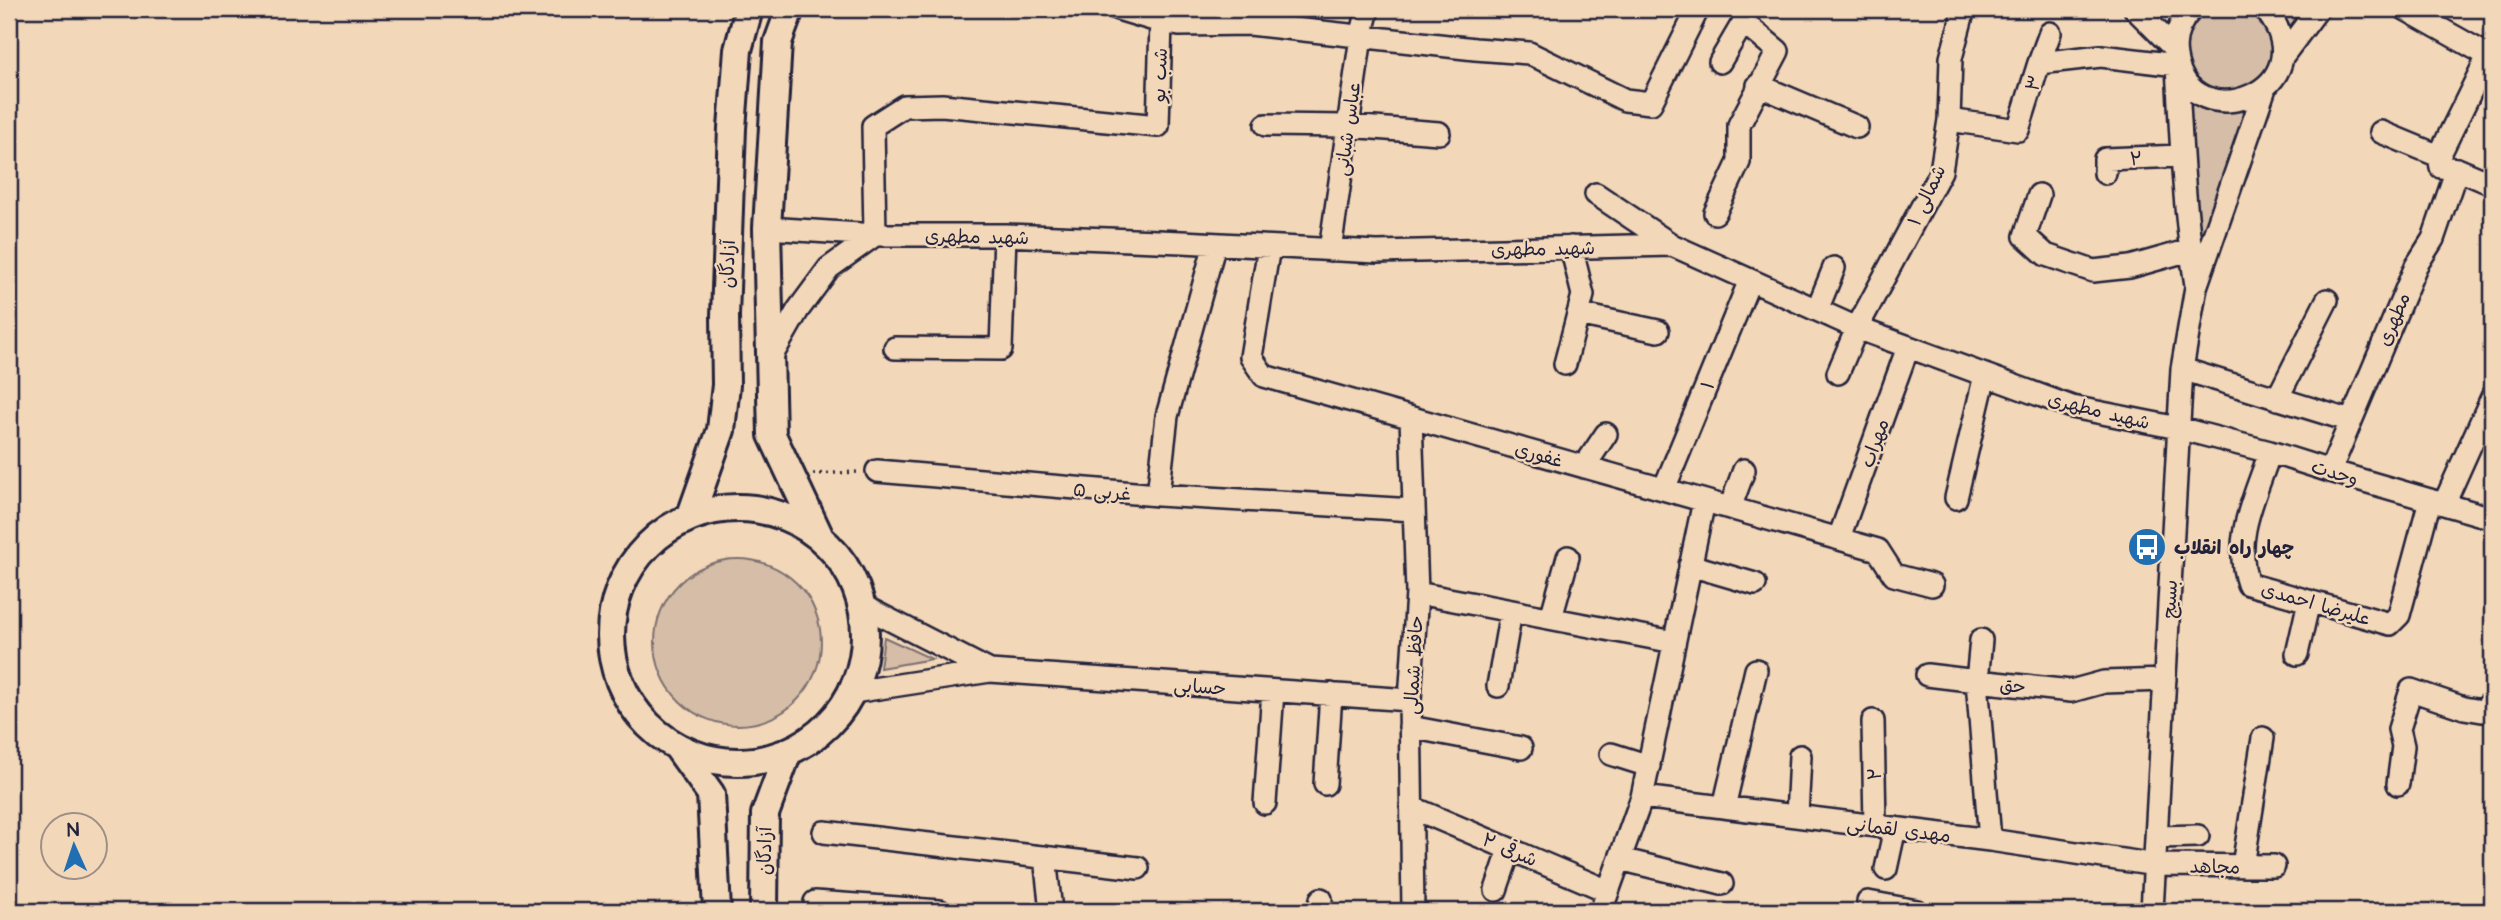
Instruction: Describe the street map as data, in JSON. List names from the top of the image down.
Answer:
{
  "streets": {
    "main road": ["آزادگان"],
    "street": [
      "شب بو",
      "۳",
      "عباس شبانی",
      "۲",
      "۱ شمالی",
      "شهید مطهری",
      "مطهری",
      "۱",
      "مهراب",
      "غفوری",
      "وحدت",
      "۵ غربی",
      "بسیج",
      "علیرضا احمدی",
      "حافظ شمالی",
      "حق",
      "حسابی",
      "مهدی لقمانی",
      "۲ شرقی",
      "مجاهد"
    ]
  },
  "crossings": [
    ["شب بو", "عباس شبانی"],
    ["شب بو", "شهید مطهری"],
    ["۳", "۱ شمالی"],
    ["۳", "بسیج"],
    ["عباس شبانی", "شهید مطهری"],
    ["۲", "بسیج"],
    ["۲", "مهدی لقمانی"],
    ["۱ شمالی", "شهید مطهری"],
    ["شهید مطهری", "۱"],
    ["شهید مطهری", "مهراب"],
    ["شهید مطهری", "غفوری"],
    ["شهید مطهری", "وحدت"],
    ["شهید مطهری", "بسیج"],
    ["مطهری", "وحدت"],
    ["۱", "غفوری"],
    ["مهراب", "غفوری"],
    ["غفوری", "حافظ شمالی"],
    ["وحدت", "بسیج"],
    ["وحدت", "علیرضا احمدی"],
    ["۵ غربی", "حافظ شمالی"],
    ["بسیج", "حق"],
    ["بسیج", "مهدی لقمانی"],
    ["بسیج", "مجاهد"],
    ["حافظ شمالی", "حسابی"],
    ["حافظ شمالی", "۲ شرقی"],
    ["حق", "مهدی لقمانی"],
    ["مهدی لقمانی", "مجاهد"]
  ],
  "places": {
    "bus stop": ["چهار راه انقلاب"]
  },
  "north": "top"
}
